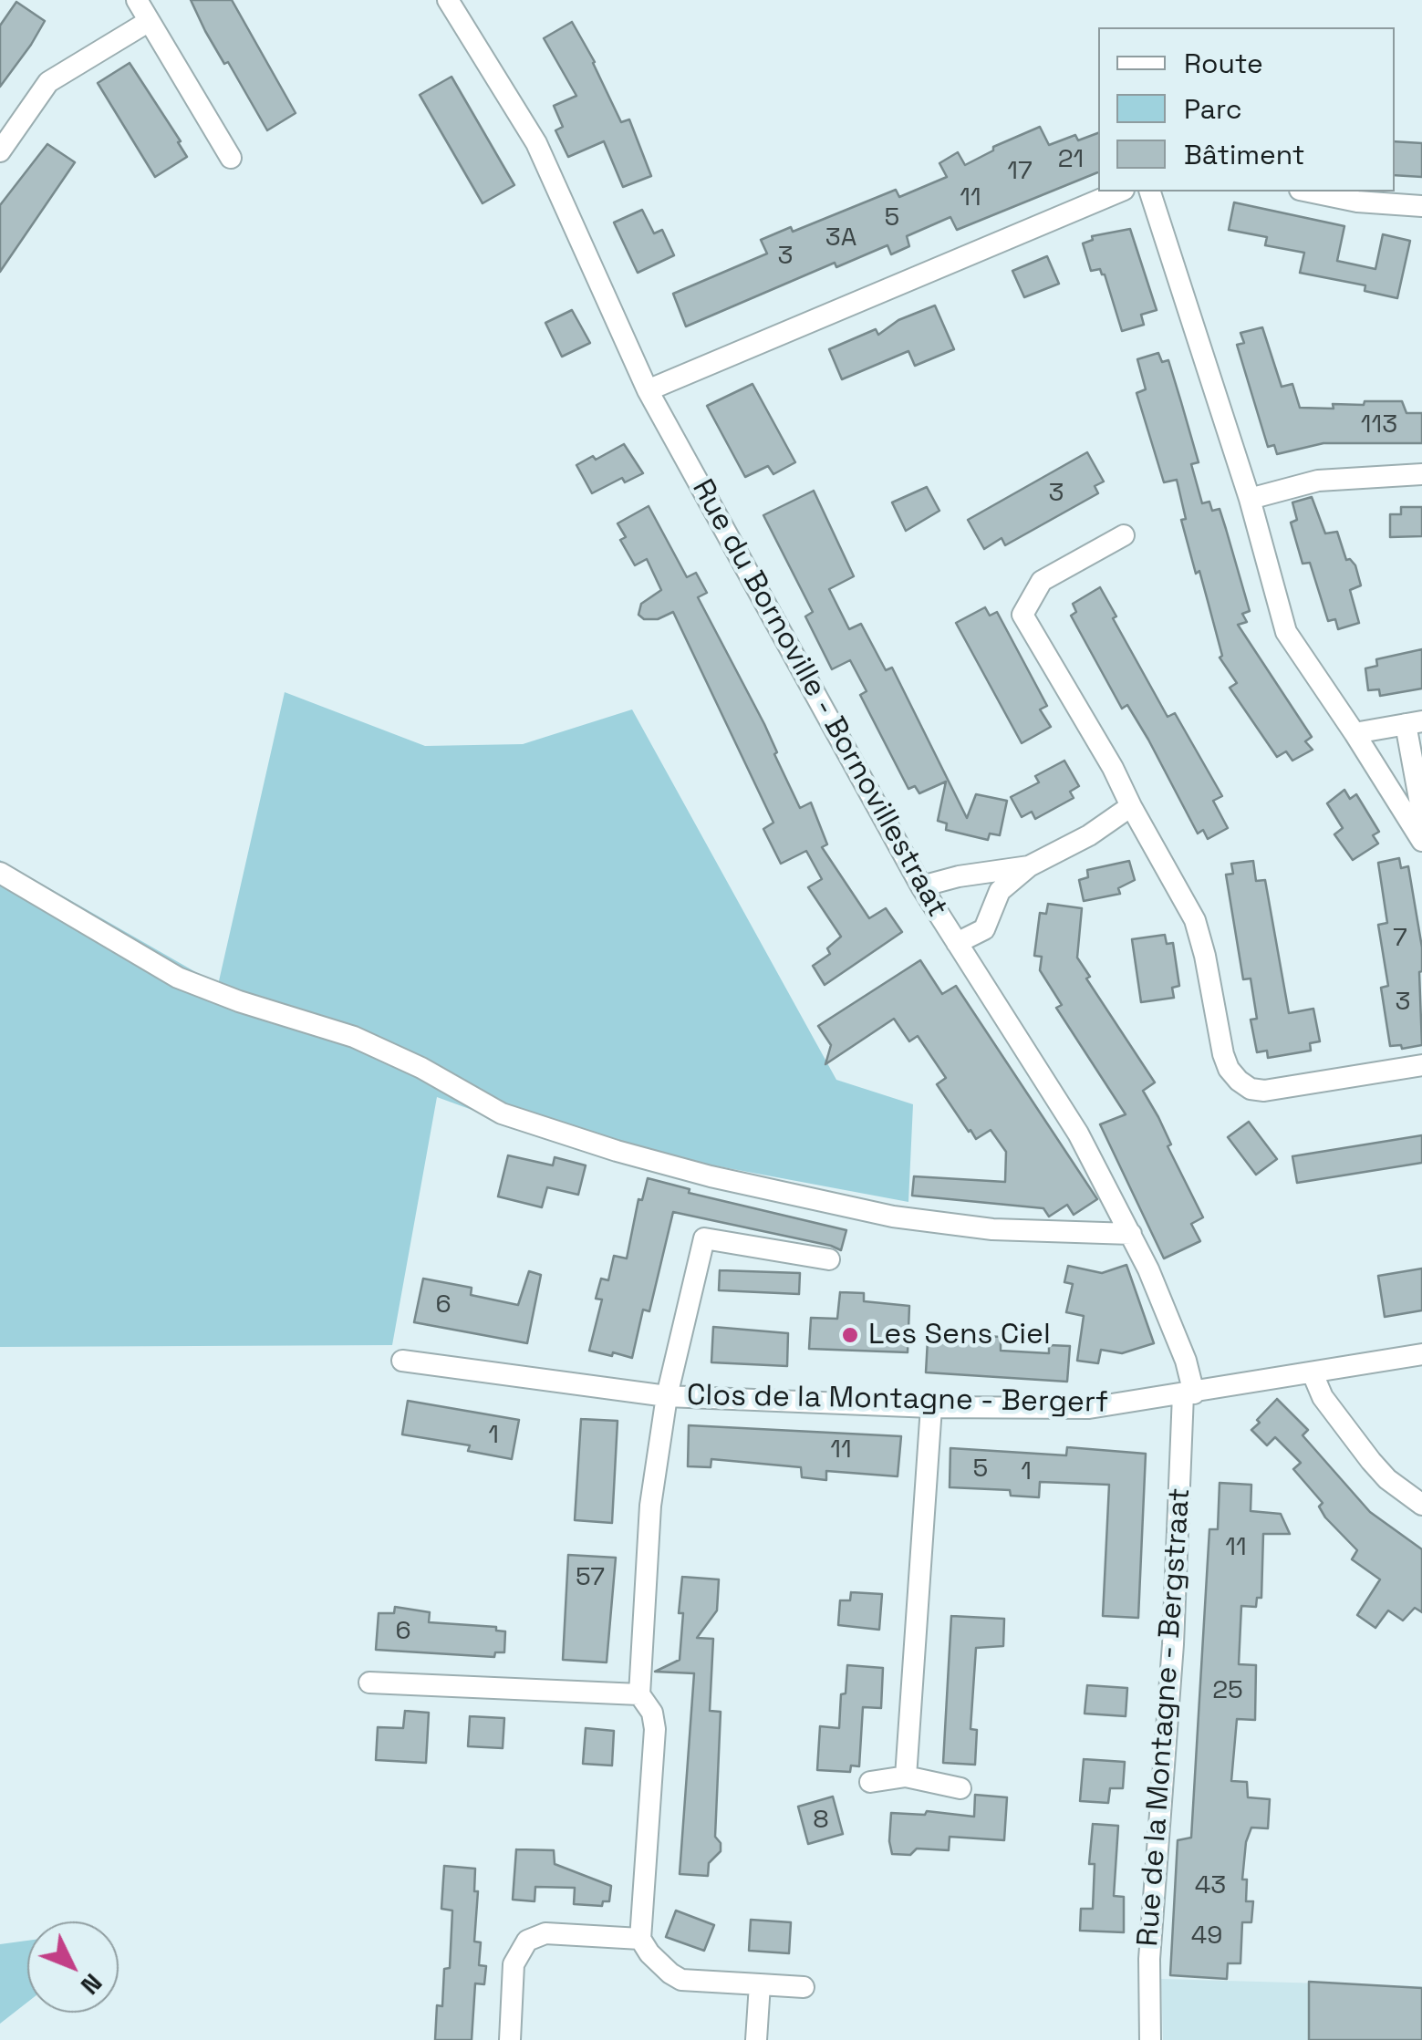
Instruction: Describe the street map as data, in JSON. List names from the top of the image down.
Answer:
{
  "streets": {
    "street": ["Rue du Bornoville - Bornovillestraat", "Clos de la Montagne - Bergerf", "Rue de la Montagne - Bergstraat"]
  },
  "crossings": [
    ["Rue du Bornoville - Bornovillestraat", "Clos de la Montagne - Bergerf"],
    ["Rue du Bornoville - Bornovillestraat", "Rue de la Montagne - Bergstraat"],
    ["Clos de la Montagne - Bergerf", "Rue de la Montagne - Bergstraat"]
  ],
  "places": ["Les Sens Ciel"],
  "house_numbers": [
    "21",
    "17",
    "11",
    "5",
    "3A",
    "3",
    "113",
    "3",
    "7",
    "3",
    "6",
    "1",
    "11",
    "5",
    "1",
    "11",
    "57",
    "6",
    "25",
    "8",
    "43",
    "49"
  ],
  "legend": ["Route", "Parc", "Bâtiment"],
  "north": "bottom right"
}
